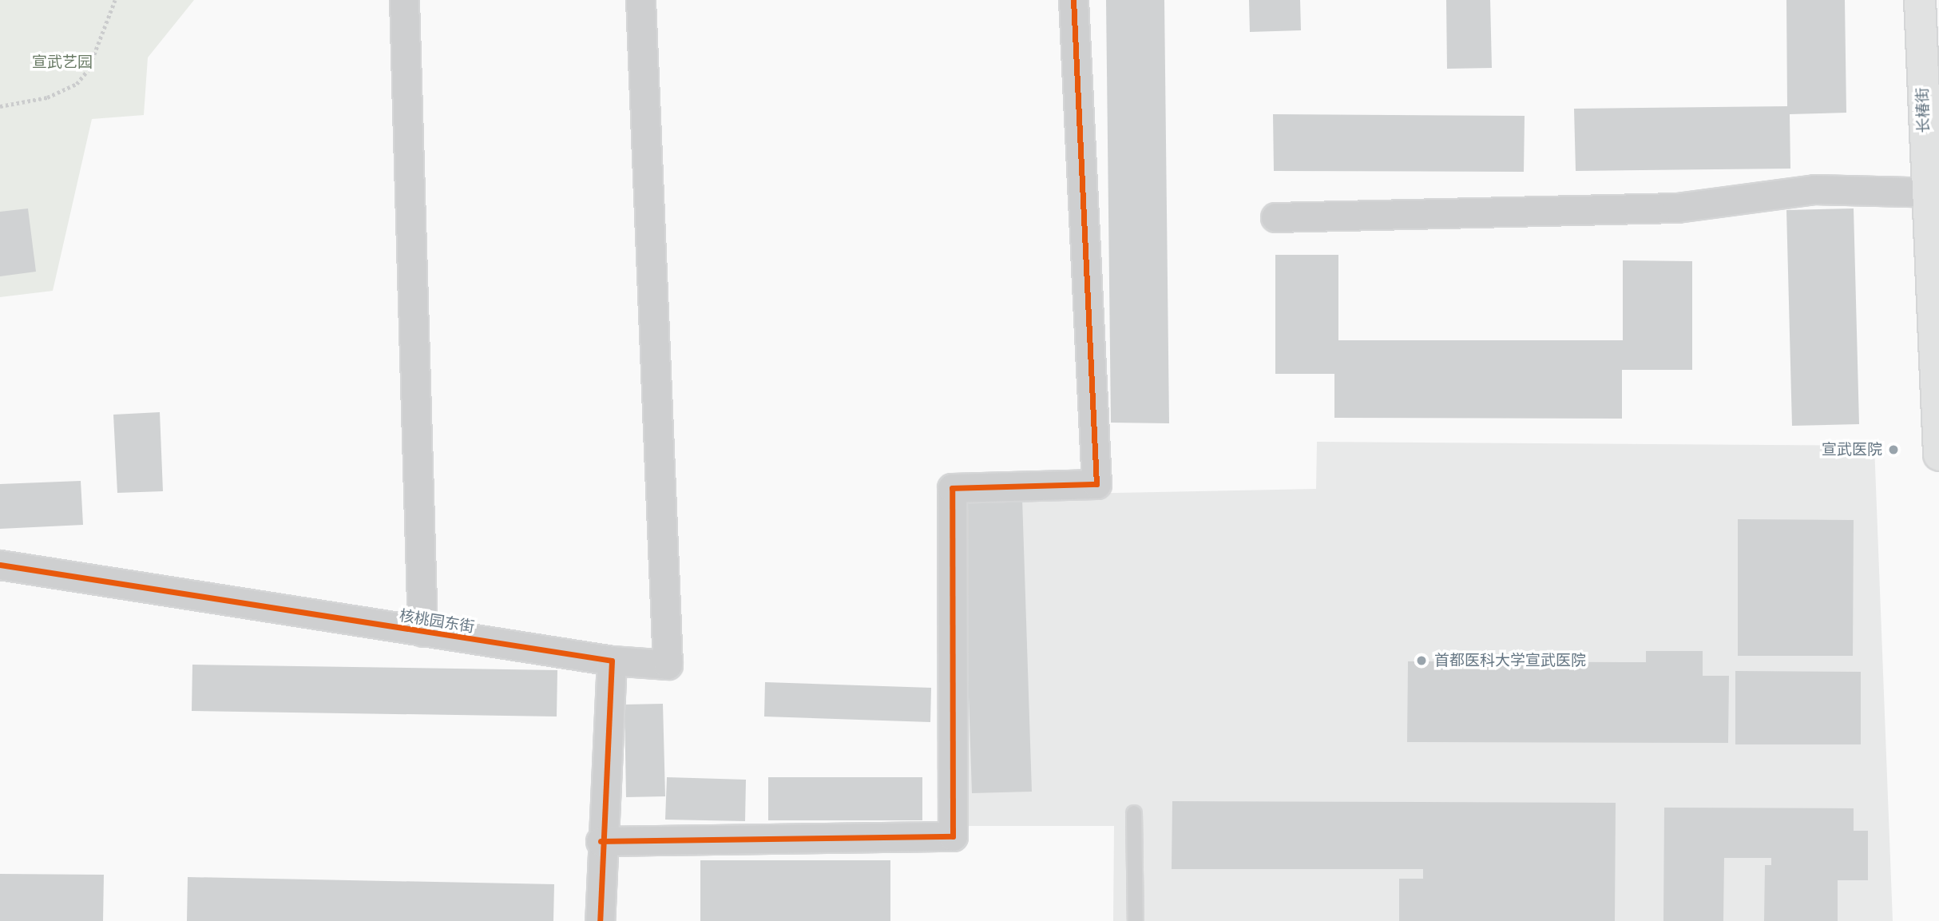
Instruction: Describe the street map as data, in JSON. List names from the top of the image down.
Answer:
{
  "streets": {
    "main road": ["长椿街"],
    "street": ["核桃园东街"]
  },
  "parks": ["宣武艺园"],
  "places": ["宣武医院", "首都医科大学宣武医院"]
}
